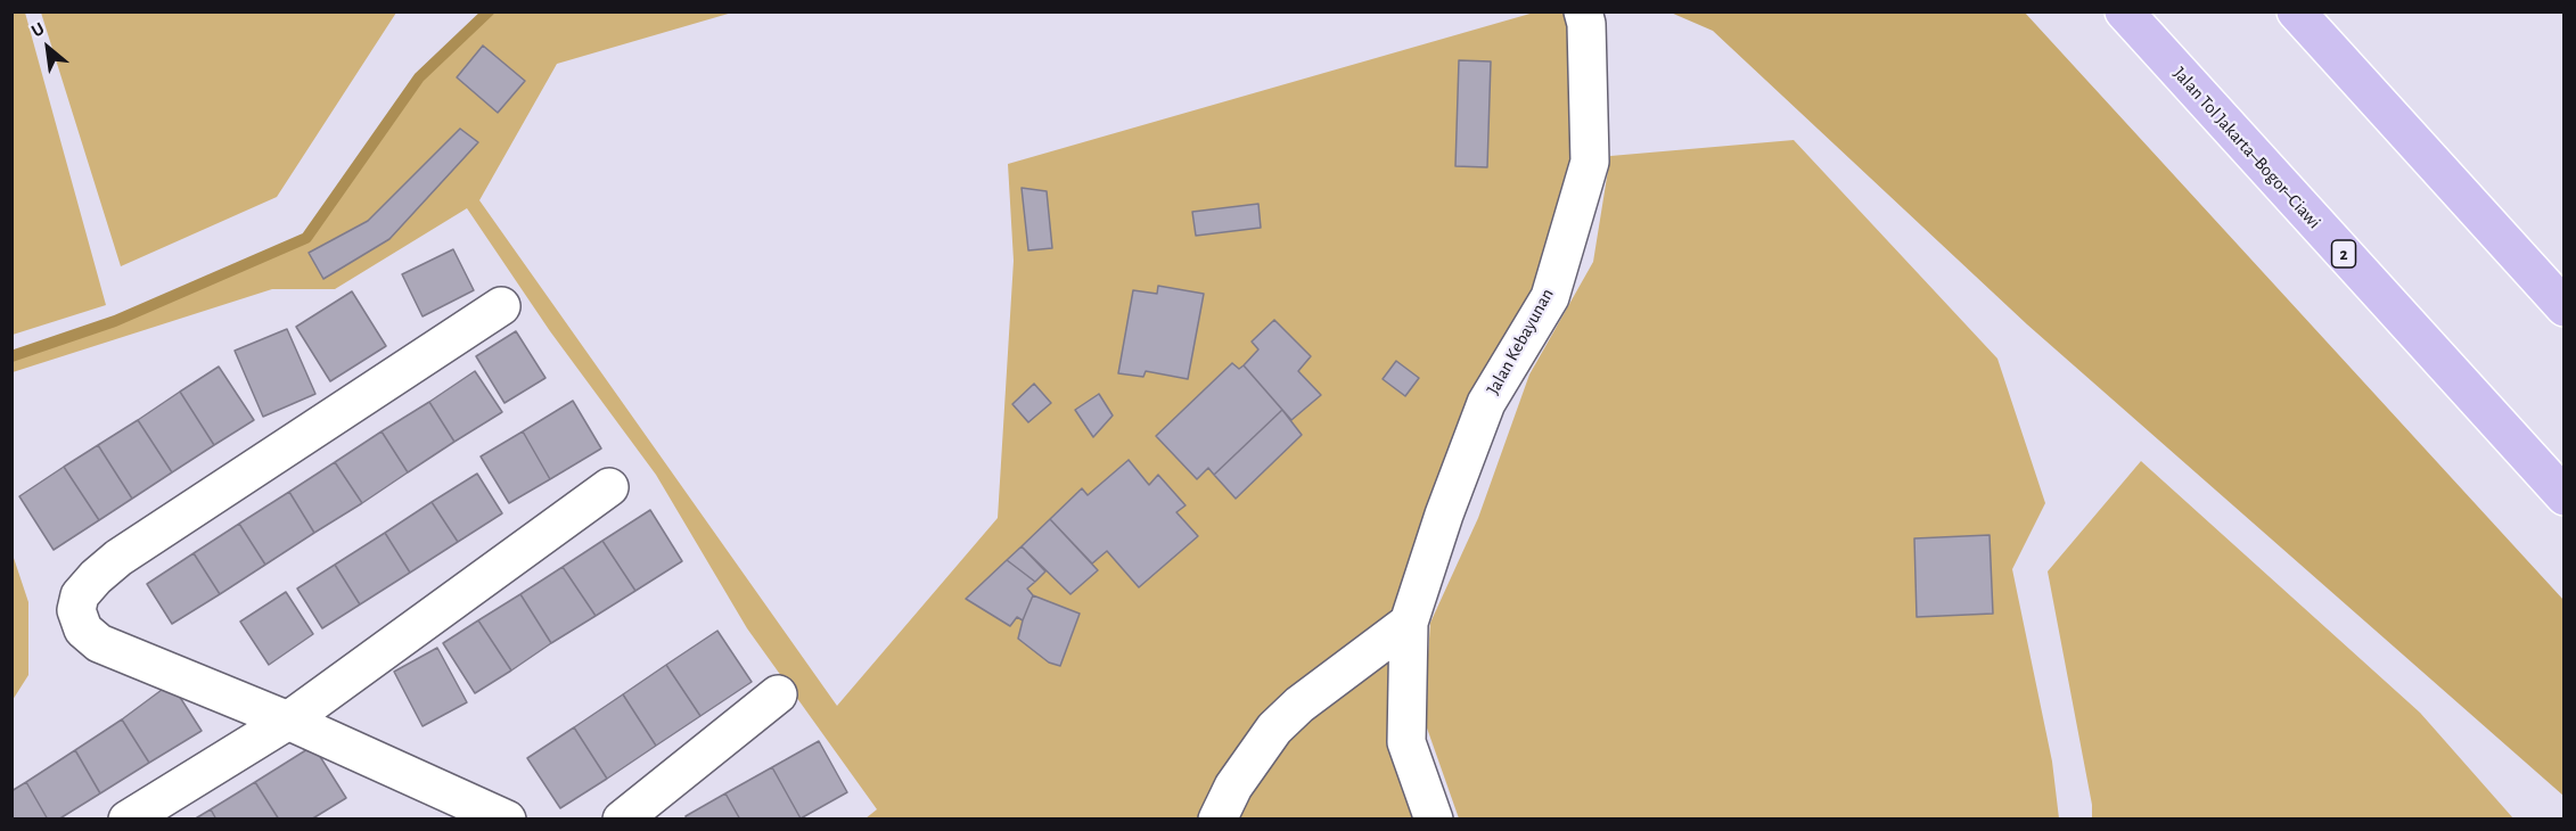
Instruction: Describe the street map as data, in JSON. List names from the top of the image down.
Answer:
{
  "streets": {
    "highway": ["Jalan Tol Jakarta–Bogor–Ciawi", "2"],
    "street": ["Jalan Kebayunan"]
  },
  "north": "top left"
}
